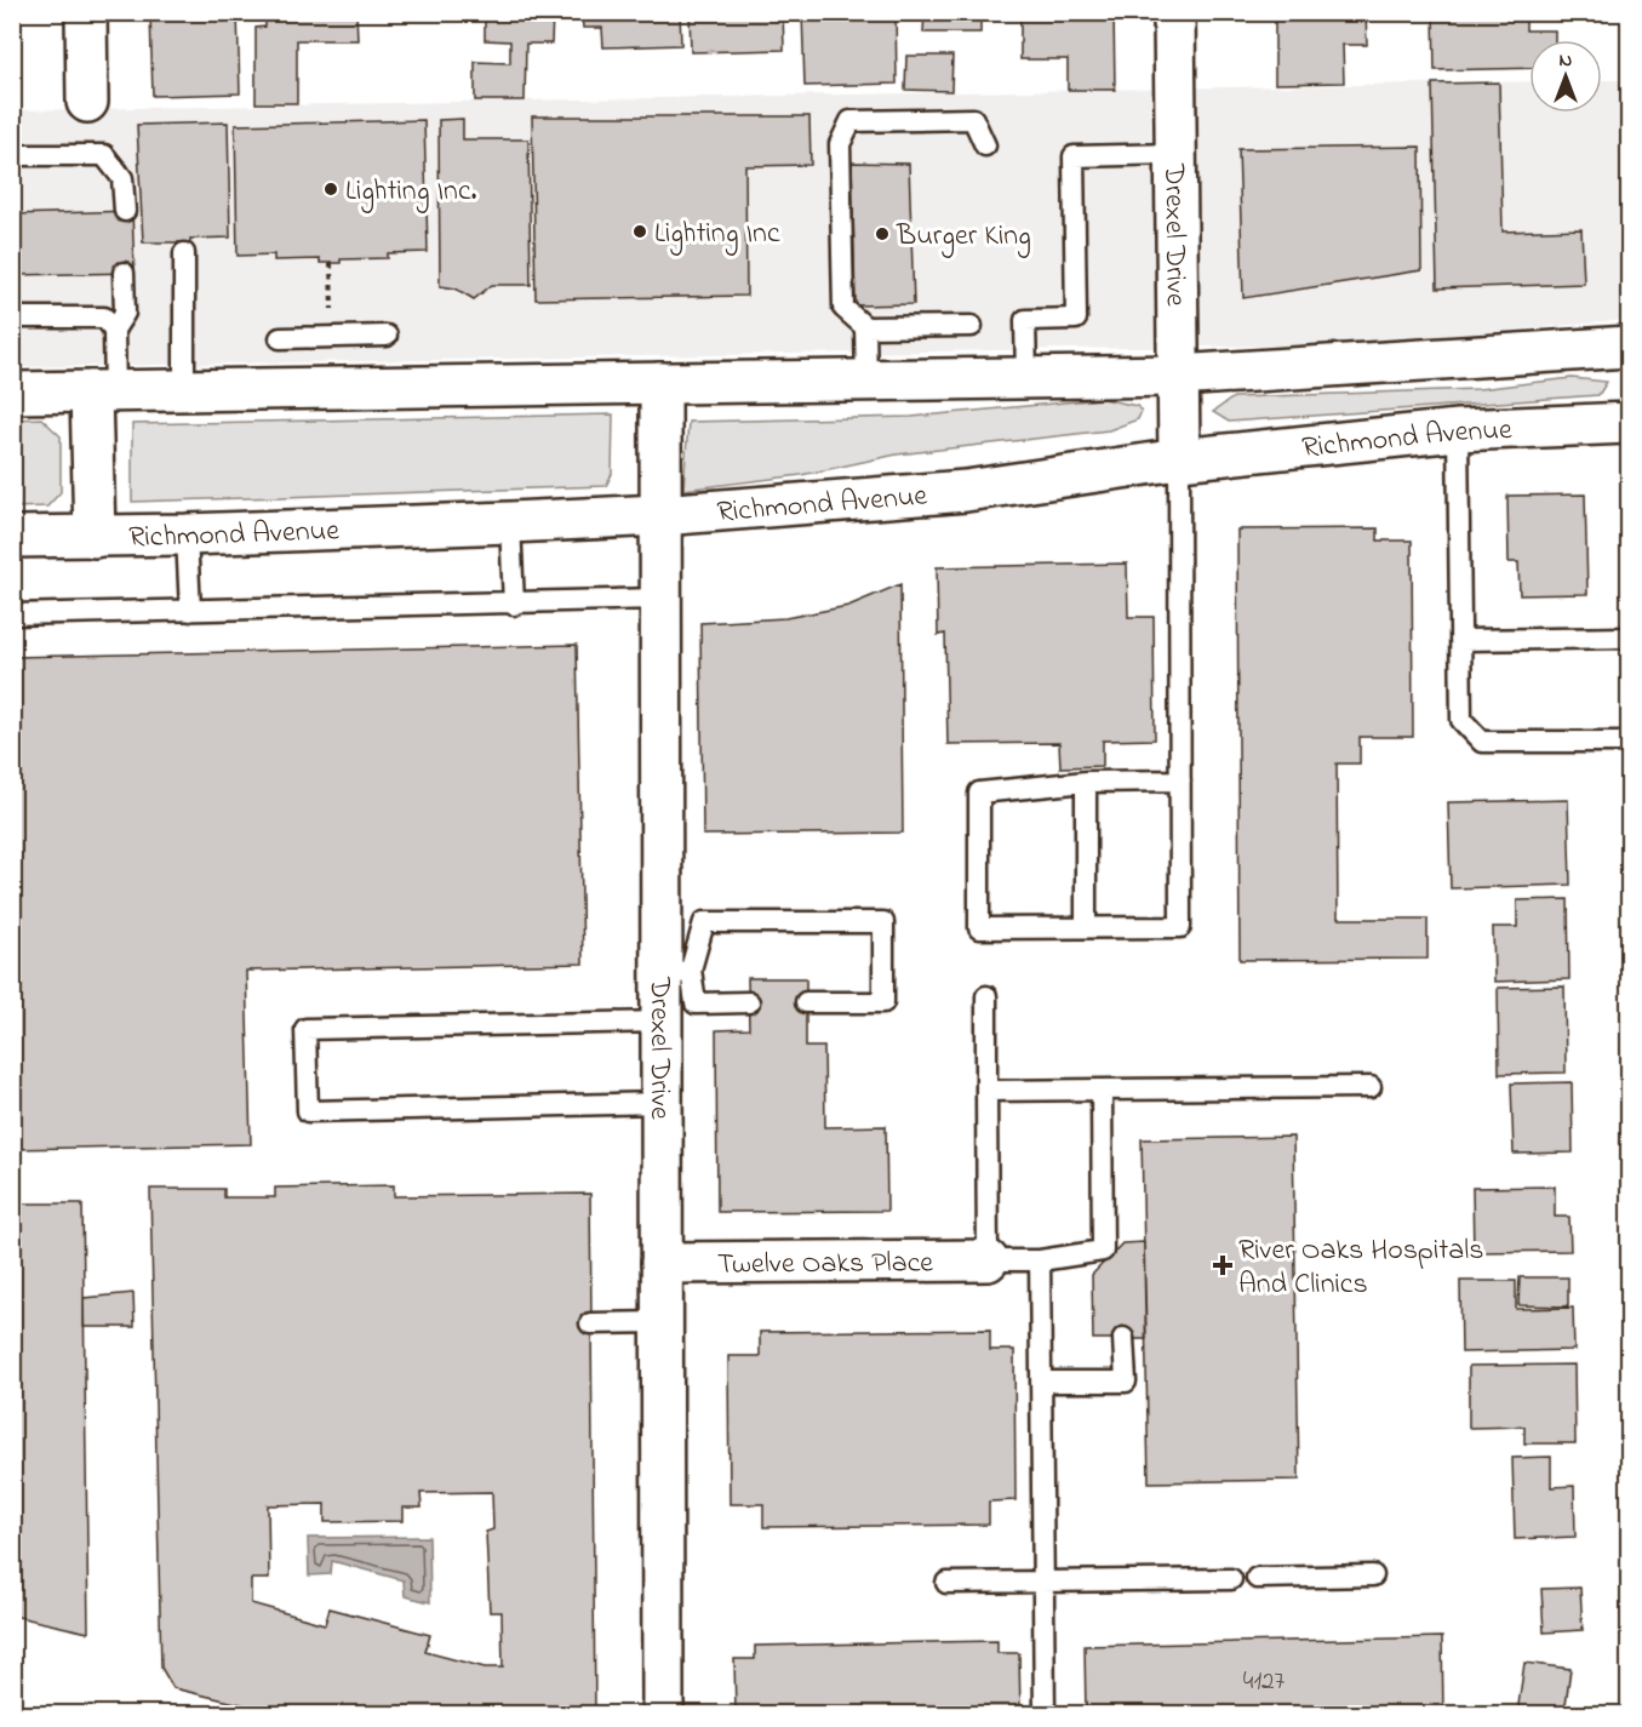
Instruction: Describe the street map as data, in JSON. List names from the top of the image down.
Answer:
{
  "streets": {
    "main road": ["Drexel Drive", "Richmond Avenue", "Twelve Oaks Place"]
  },
  "crossings": [
    ["Drexel Drive", "Richmond Avenue"],
    ["Drexel Drive", "Twelve Oaks Place"]
  ],
  "places": {
    "other": ["Lighting Inc.", "Lighting Inc", "Burger King"],
    "health": ["River Oaks Hospitals And Clinics"]
  },
  "house_numbers": ["4127"],
  "north": "top"
}
